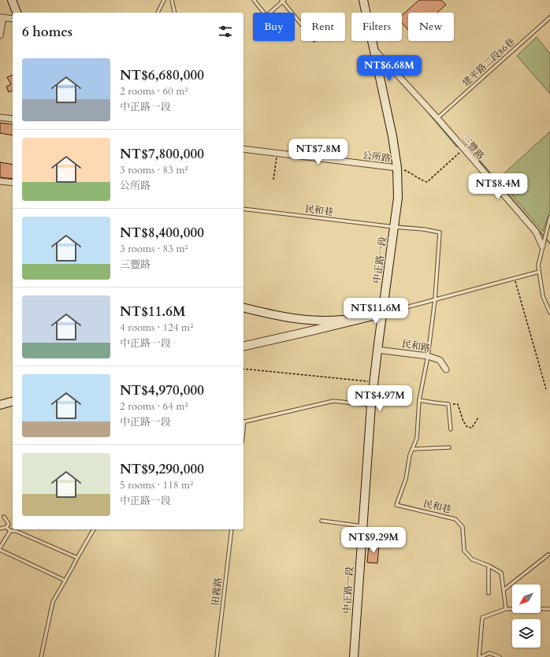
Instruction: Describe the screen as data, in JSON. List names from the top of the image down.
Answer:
{
  "streets": {
    "street": [
      "三豐路",
      "公所路",
      "中正路一段",
      "民和路"
    ],
    "lane": ["建平路二段86巷", "民和巷", "田義路"]
  },
  "crossings": [
    ["建平路二段86巷", "三豐路"],
    ["三豐路", "中正路一段"],
    ["公所路", "中正路一段"],
    ["民和巷", "中正路一段"],
    ["民和巷", "民和路"],
    ["中正路一段", "民和路"]
  ],
  "north": "bottom left",
  "page": {
    "chip": [
      "Buy",
      "Rent",
      "Filters",
      "New"
    ],
    "heading": "6 homes",
    "list": [
      {
        "name": "NT$6,680,000",
        "note": "2 rooms · 60 m² · 中正路一段"
      },
      {
        "name": "NT$7,800,000",
        "note": "3 rooms · 83 m² · 公所路"
      },
      {
        "name": "NT$8,400,000",
        "note": "3 rooms · 83 m² · 三豐路"
      },
      {
        "name": "NT$11.6M",
        "note": "4 rooms · 124 m² · 中正路一段"
      },
      {
        "name": "NT$4,970,000",
        "note": "2 rooms · 64 m² · 中正路一段"
      },
      {
        "name": "NT$9,290,000",
        "note": "5 rooms · 118 m² · 中正路一段"
      }
    ],
    "price": [
      "NT$6.68M",
      "NT$7.8M",
      "NT$8.4M",
      "NT$11.6M",
      "NT$4.97M",
      "NT$9.29M"
    ]
  }
}
